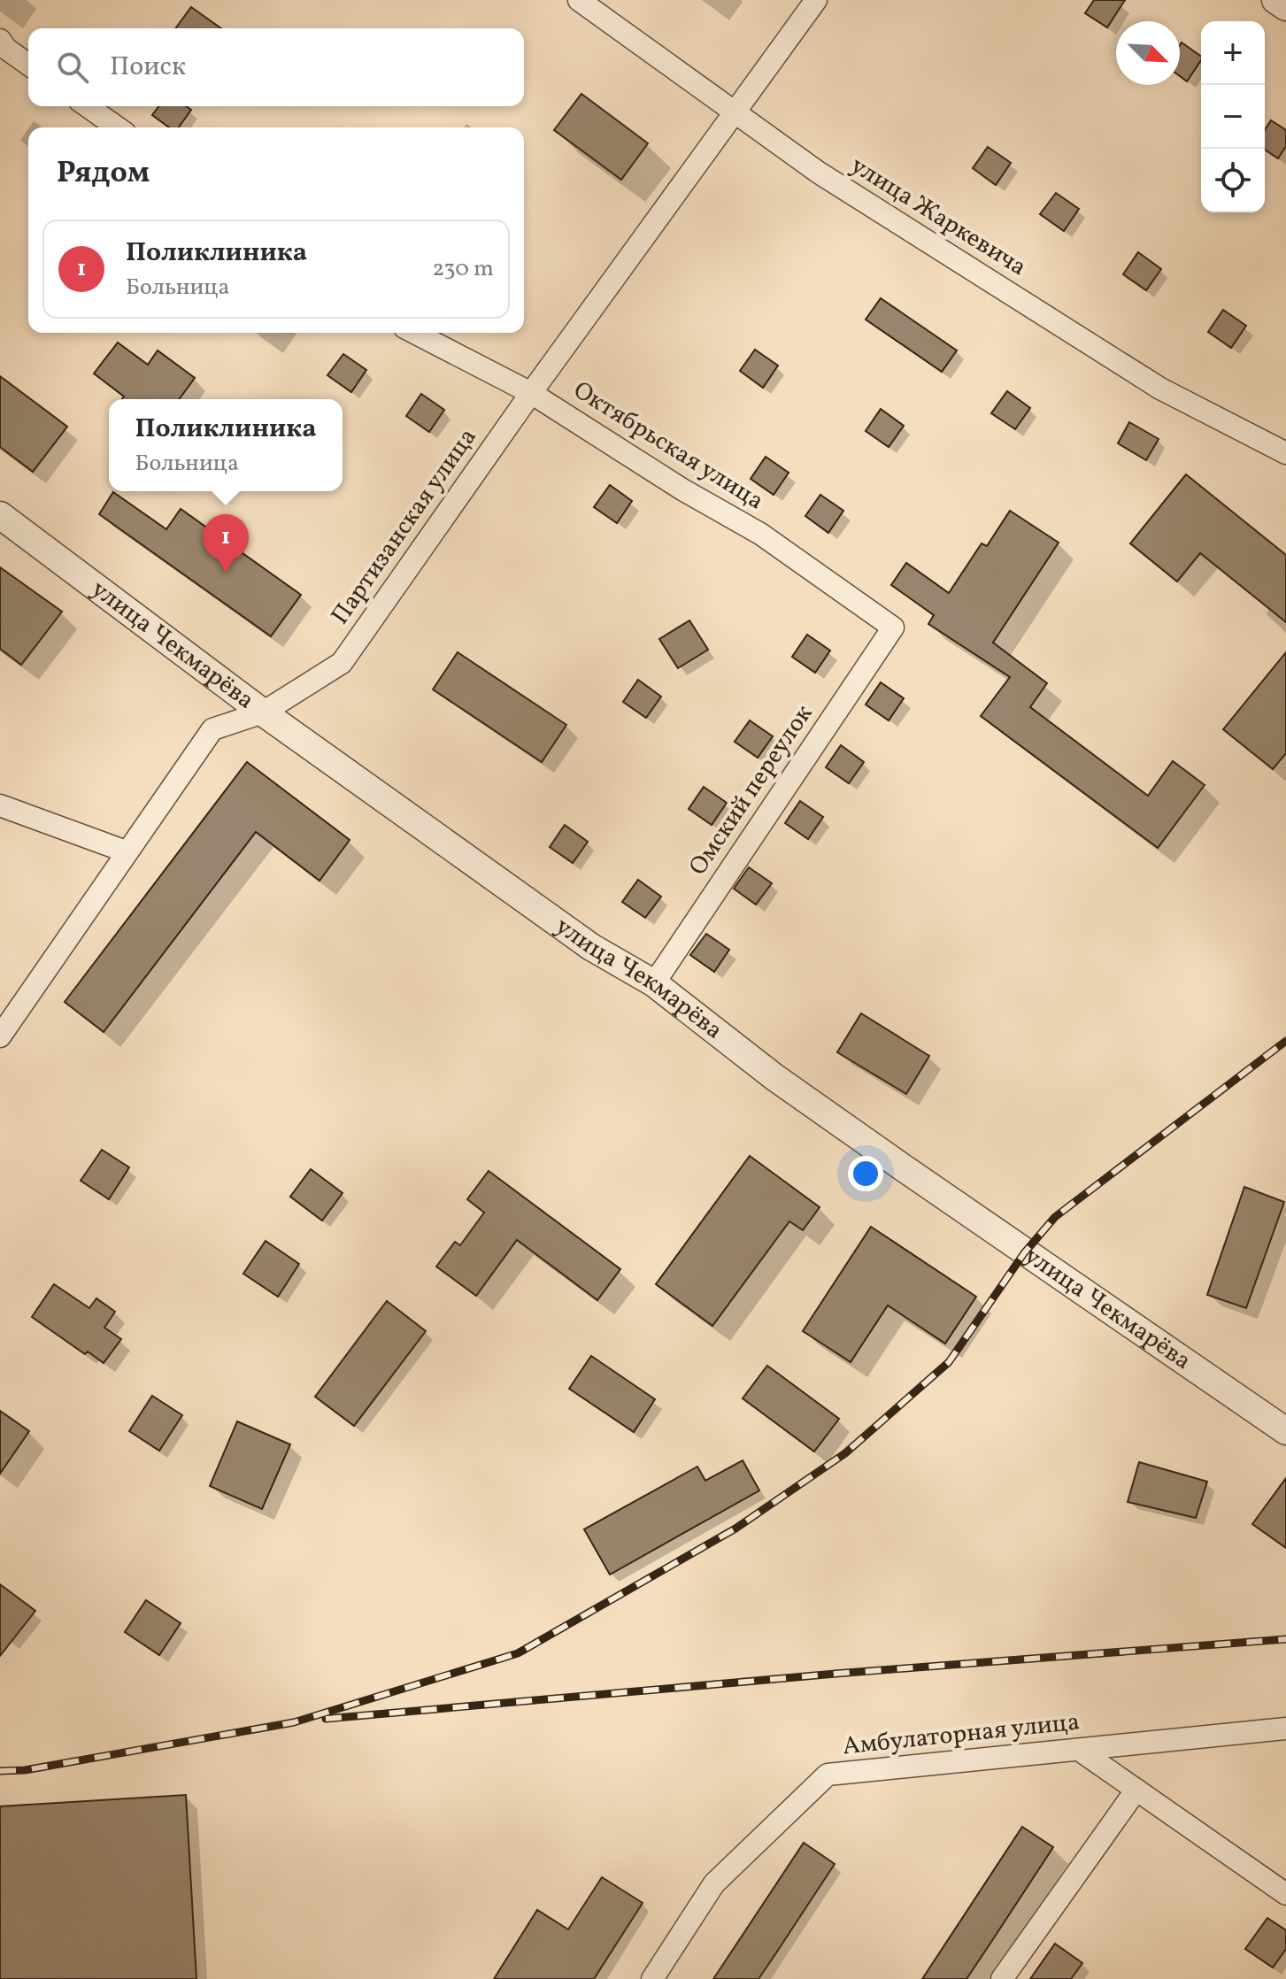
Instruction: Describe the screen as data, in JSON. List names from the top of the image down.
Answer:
{
  "streets": {
    "street": [
      "улица Жаркевича",
      "Октябрьская улица",
      "Партизанская улица",
      "улица Чекмарёва",
      "Омский переулок",
      "Амбулаторная улица"
    ]
  },
  "crossings": [
    ["улица Жаркевича", "Партизанская улица"],
    ["Октябрьская улица", "Партизанская улица"],
    ["Октябрьская улица", "Омский переулок"],
    ["Партизанская улица", "улица Чекмарёва"],
    ["улица Чекмарёва", "Омский переулок"]
  ],
  "north": "bottom right",
  "page": {
    "map_buttons": ["+", "−"],
    "search": "Поиск",
    "heading": "Рядом",
    "list": [
      {
        "mark": "1",
        "name": "Поликлиника",
        "note": "Больница",
        "value": "230 m"
      }
    ],
    "popup": ["Поликлиника", "Больница"],
    "pins": "1"
  }
}
